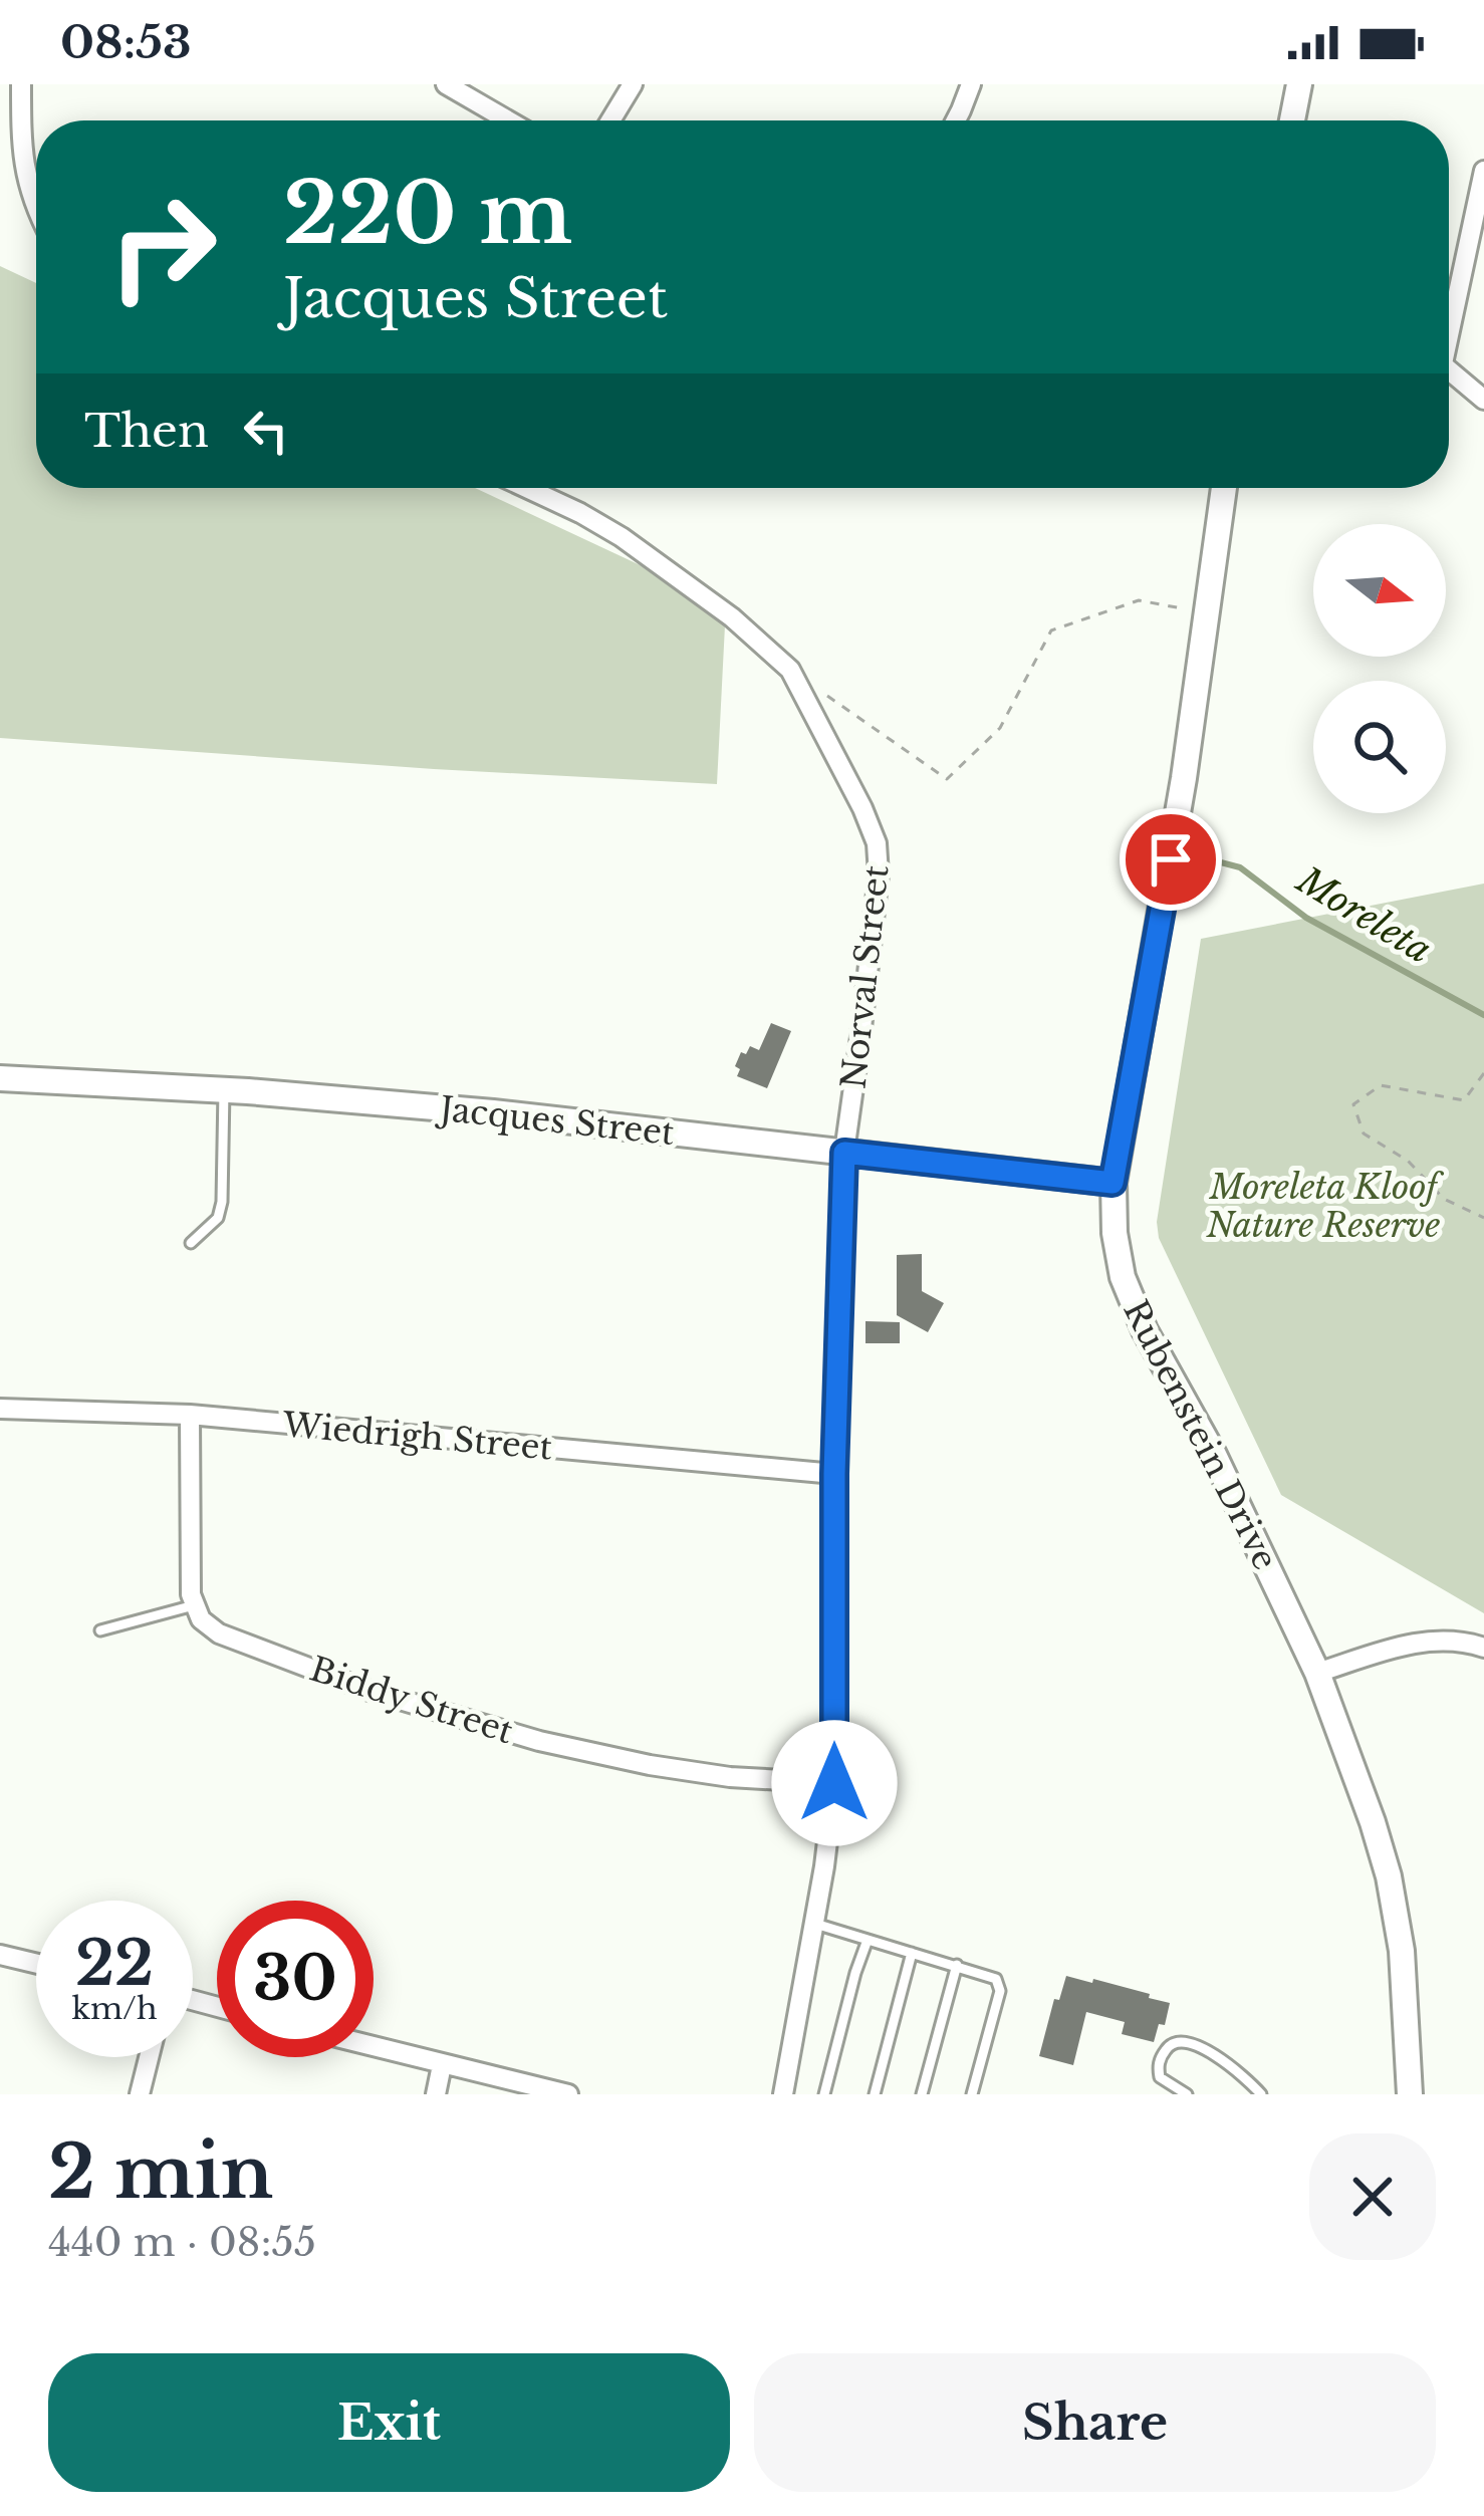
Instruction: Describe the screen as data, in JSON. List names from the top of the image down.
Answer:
{
  "streets": {
    "street": [
      "Norval Street",
      "Jacques Street",
      "Rubenstein Drive",
      "Wiedrigh Street",
      "Biddy Street"
    ]
  },
  "crossings": [
    ["Norval Street", "Jacques Street"],
    ["Norval Street", "Wiedrigh Street"],
    ["Norval Street", "Biddy Street"],
    ["Jacques Street", "Rubenstein Drive"]
  ],
  "water": ["Moreleta"],
  "parks": ["Moreleta Kloof Nature Reserve"],
  "north": "right",
  "page": {
    "status": "08:53",
    "turn": ["220 m", "Jacques Street"],
    "then": "Then",
    "speed": "22 km/h",
    "limit": "30",
    "heading": ["2 min", "440 m · 08:55"],
    "buttons": ["Exit", "Share"]
  }
}
